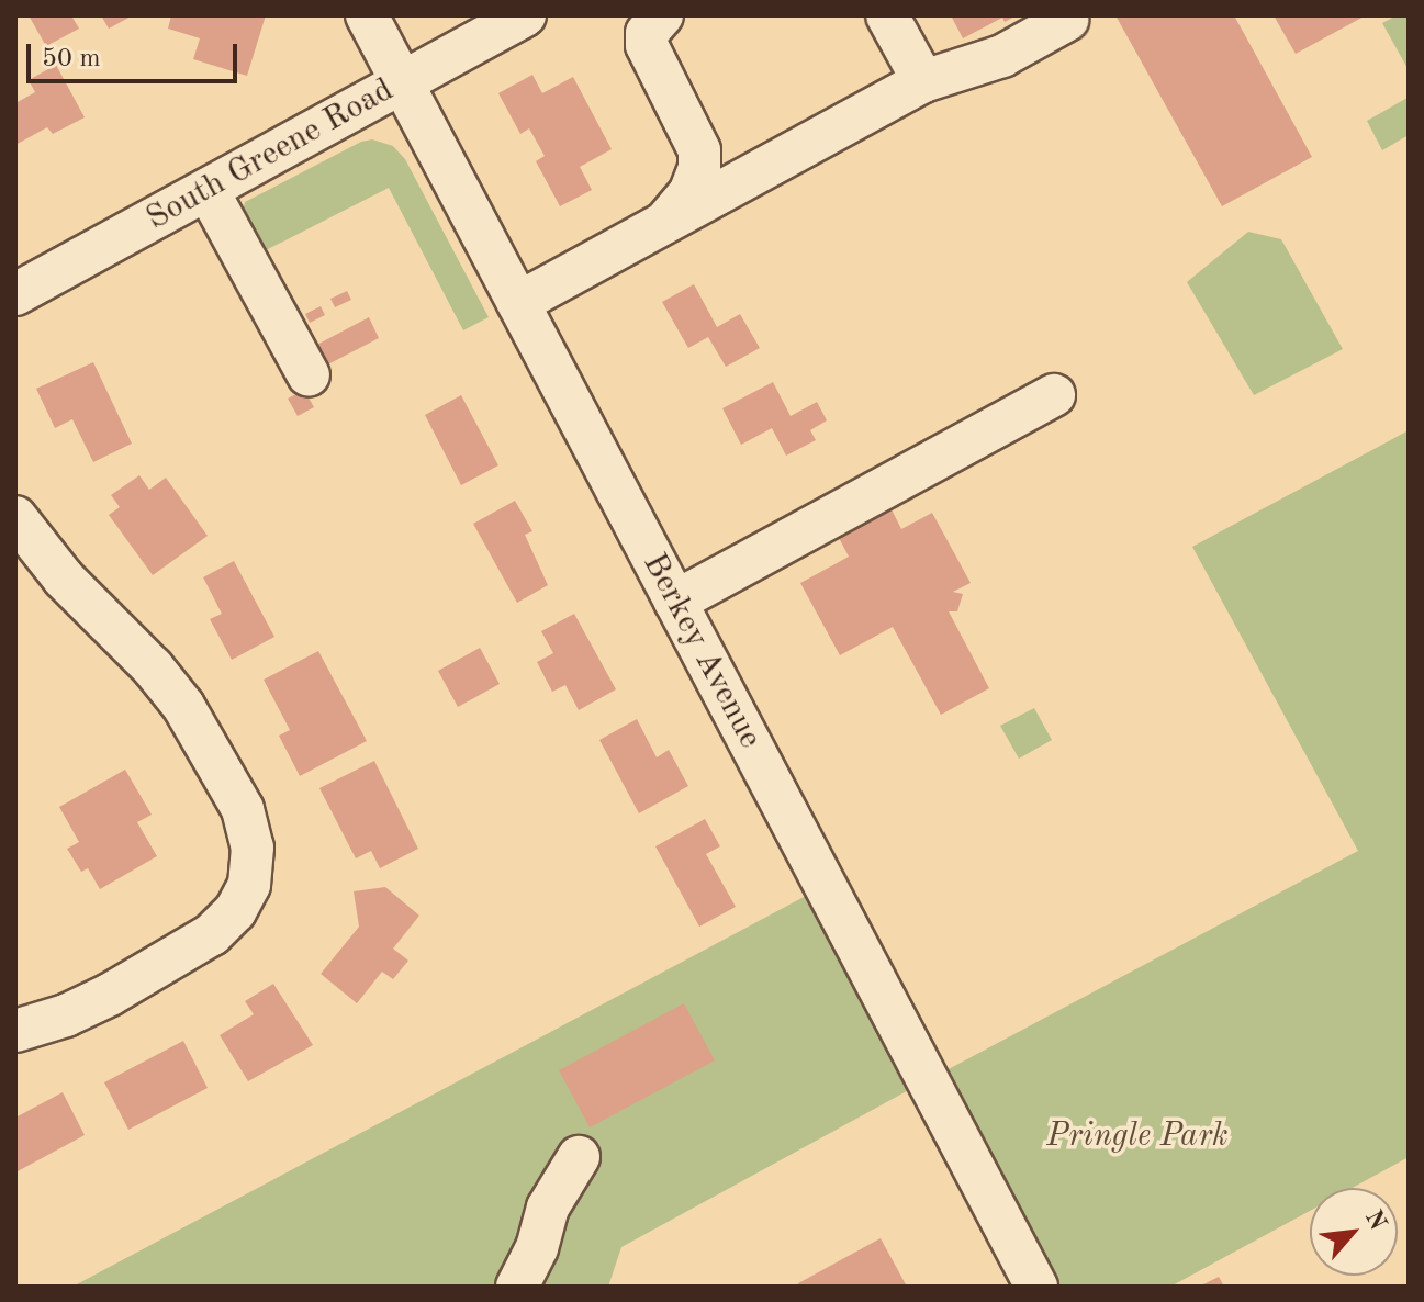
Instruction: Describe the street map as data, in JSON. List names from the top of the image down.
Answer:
{
  "streets": {
    "street": ["South Greene Road", "Berkey Avenue"]
  },
  "crossings": [
    ["South Greene Road", "Berkey Avenue"]
  ],
  "parks": ["Pringle Park"],
  "scale_bar": "50 m",
  "north": "top right"
}
